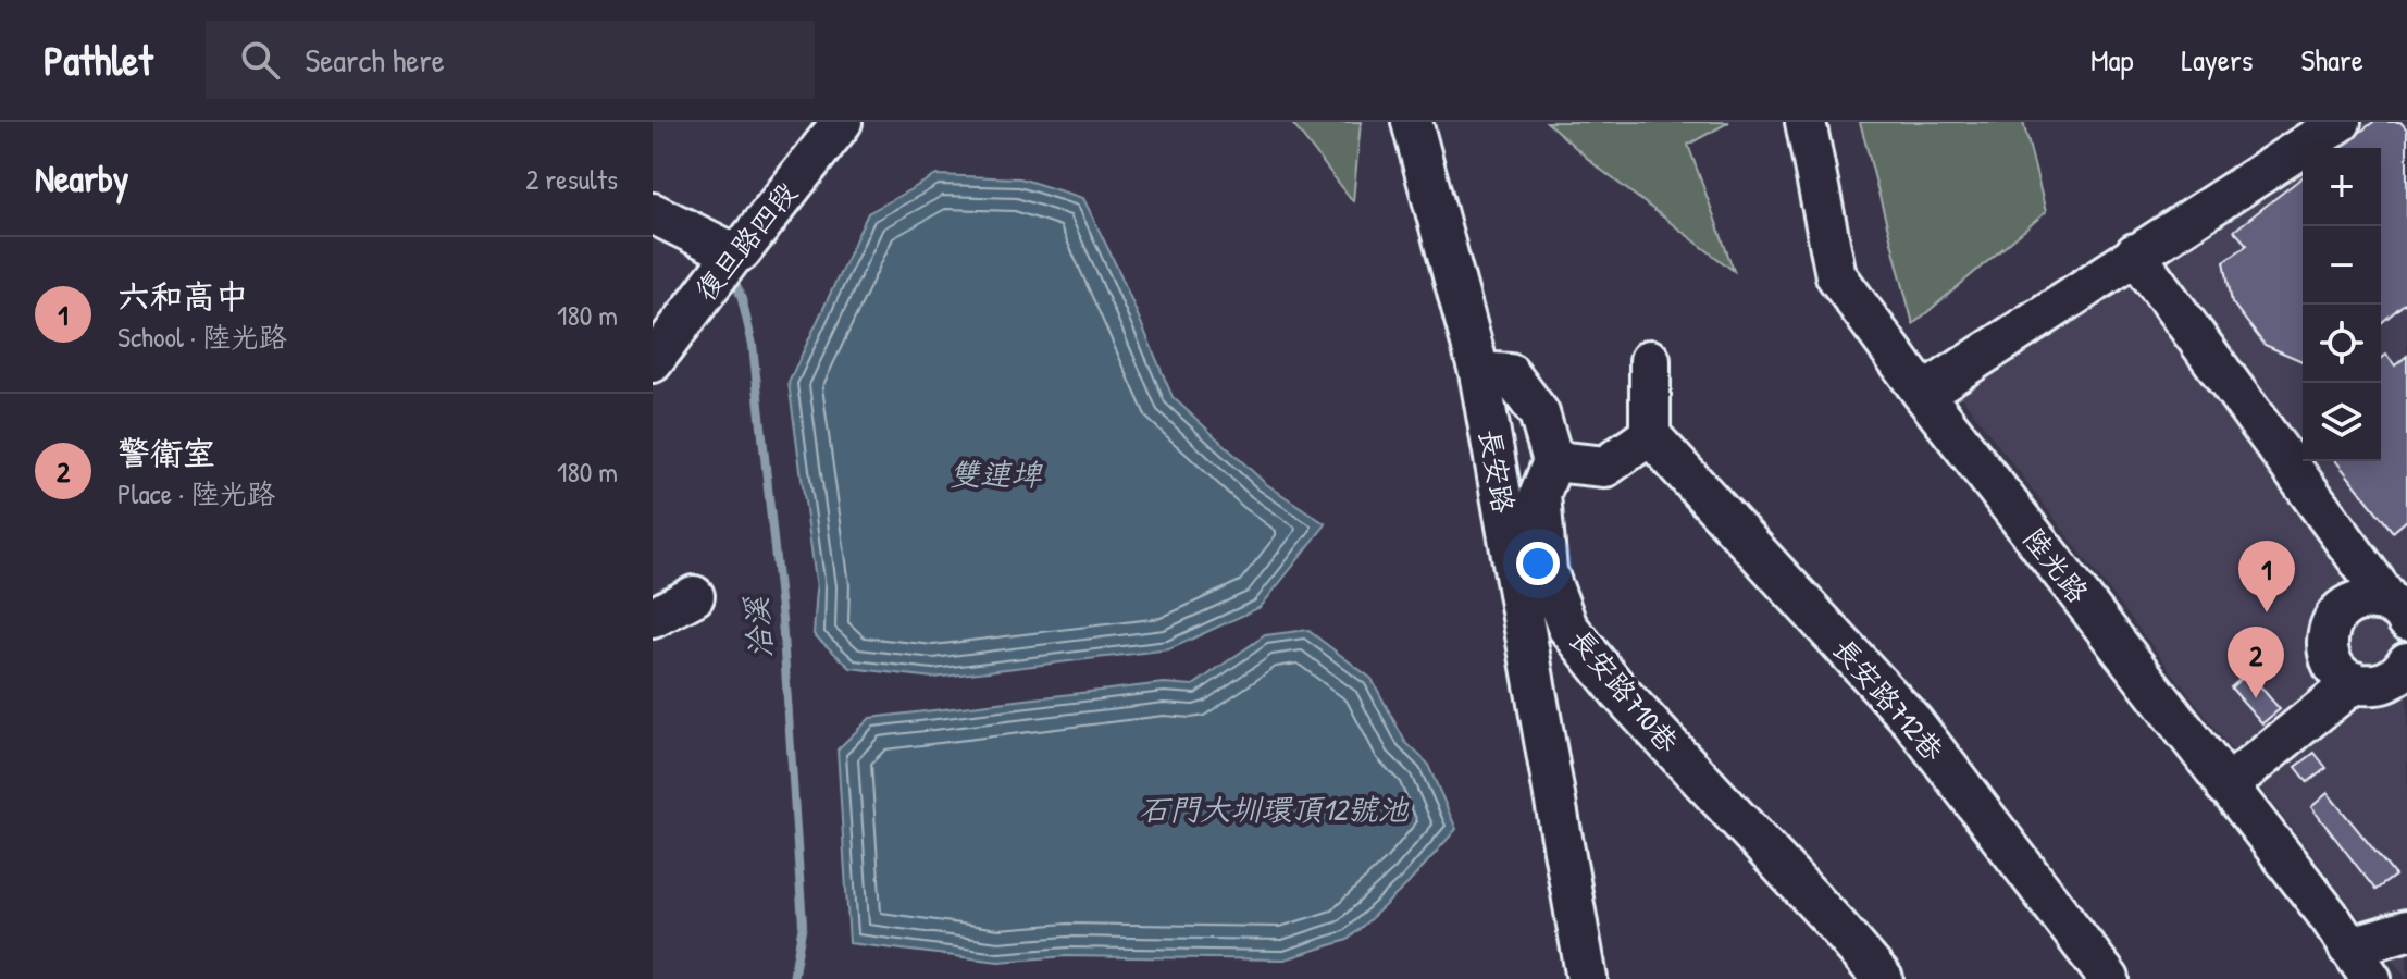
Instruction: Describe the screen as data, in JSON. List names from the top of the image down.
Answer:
{
  "streets": {
    "street": [
      "復旦路四段",
      "長安路",
      "陸光路",
      "長安路710巷",
      "長安路712巷"
    ]
  },
  "water": ["雙連埤", "洽溪", "石門大圳環頂12號池"],
  "page": {
    "header": "Pathlet",
    "search": "Search here",
    "nav": ["Map", "Layers", "Share"],
    "heading": ["Nearby", "2 results"],
    "map_buttons": ["+", "−"],
    "list": [
      {
        "mark": "1",
        "name": "六和高中",
        "note": "School · 陸光路",
        "value": "180 m"
      },
      {
        "mark": "2",
        "name": "警衛室",
        "note": "Place · 陸光路",
        "value": "180 m"
      }
    ],
    "pins": ["1", "2"]
  }
}
